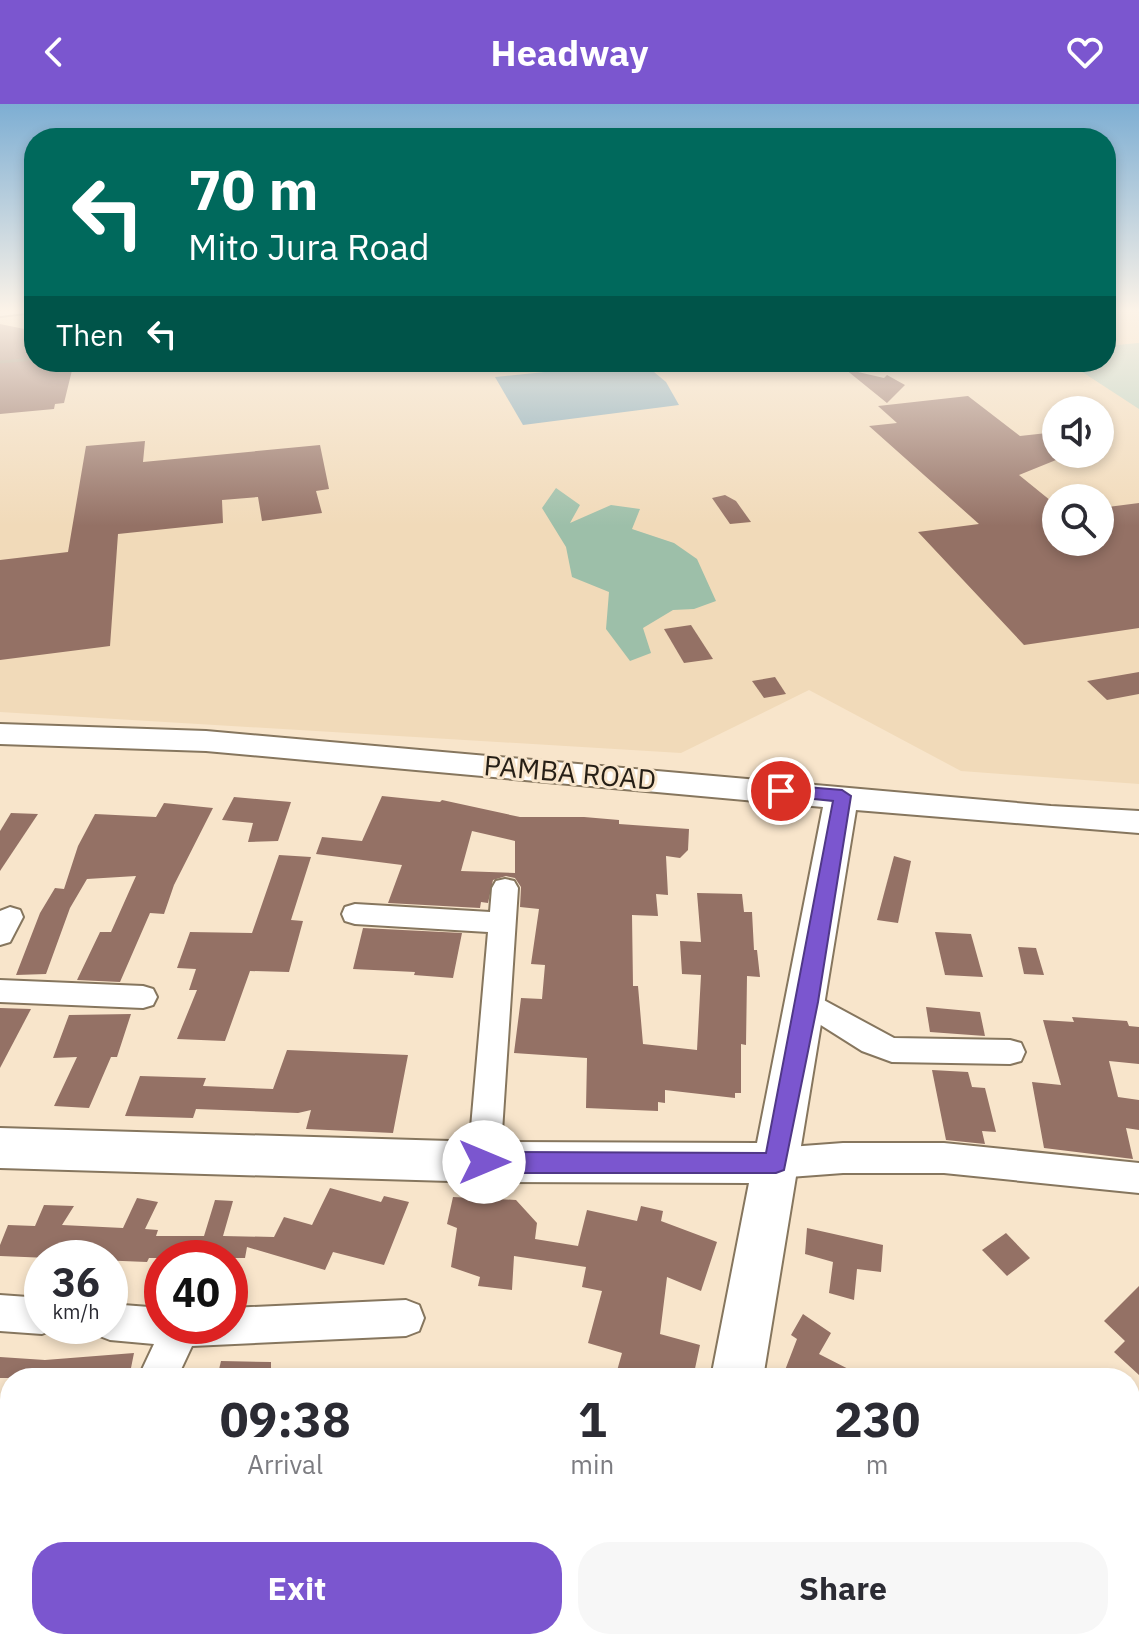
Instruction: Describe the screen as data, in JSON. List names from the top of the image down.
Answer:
{
  "streets": {
    "main road": ["PAMBA ROAD"]
  },
  "page": {
    "header": "Headway",
    "turn": ["70 m", "Mito Jura Road"],
    "then": "Then",
    "speed": "36 km/h",
    "limit": "40",
    "eta": [
      "09:38",
      "Arrival",
      "1",
      "min",
      "230",
      "m"
    ],
    "buttons": ["Exit", "Share"]
  }
}
